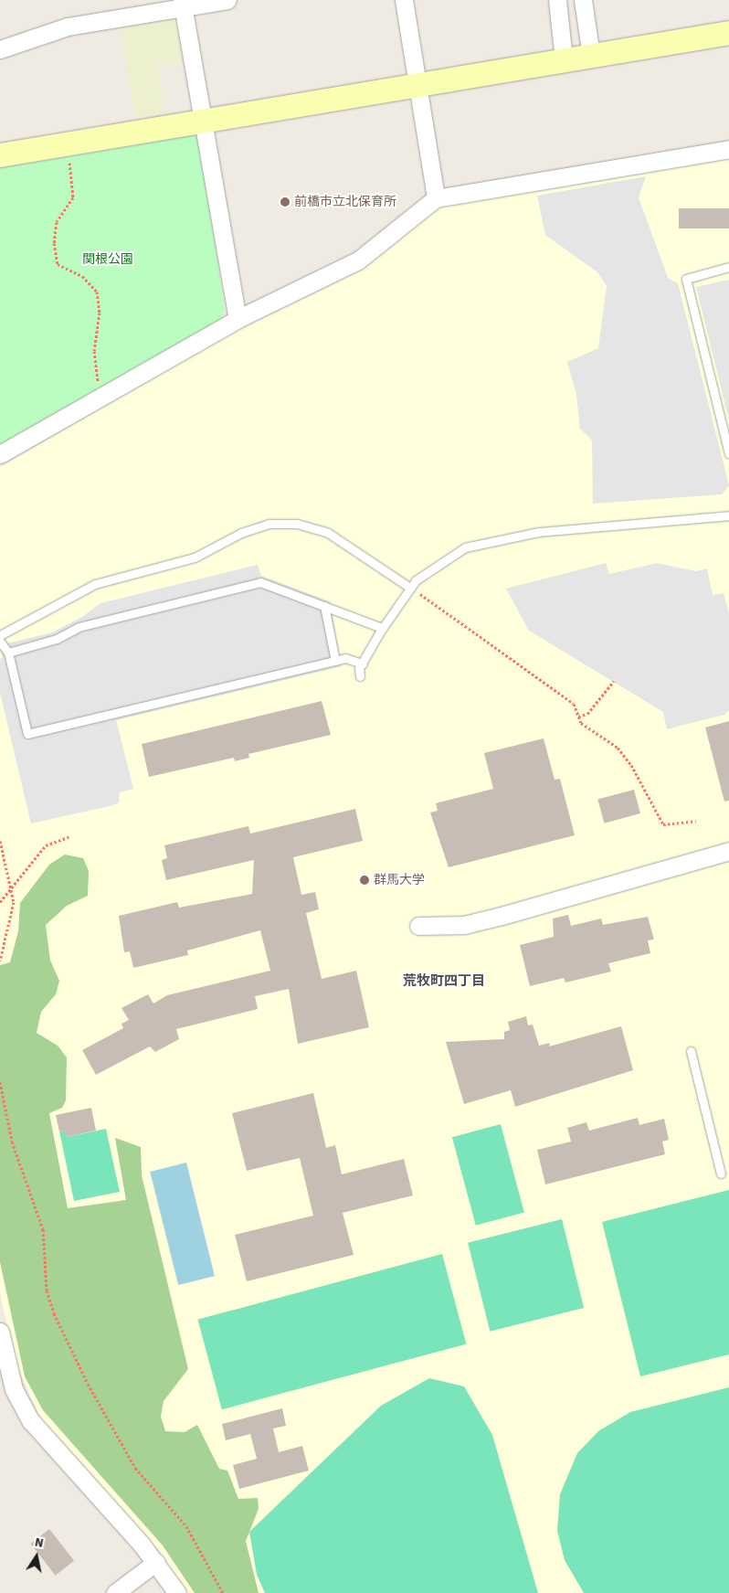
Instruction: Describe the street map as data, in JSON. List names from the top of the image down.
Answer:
{
  "districts": ["荒牧町四丁目"],
  "parks": ["関根公園"],
  "places": ["前橋市立北保育所", "群馬大学"],
  "north": "top"
}
